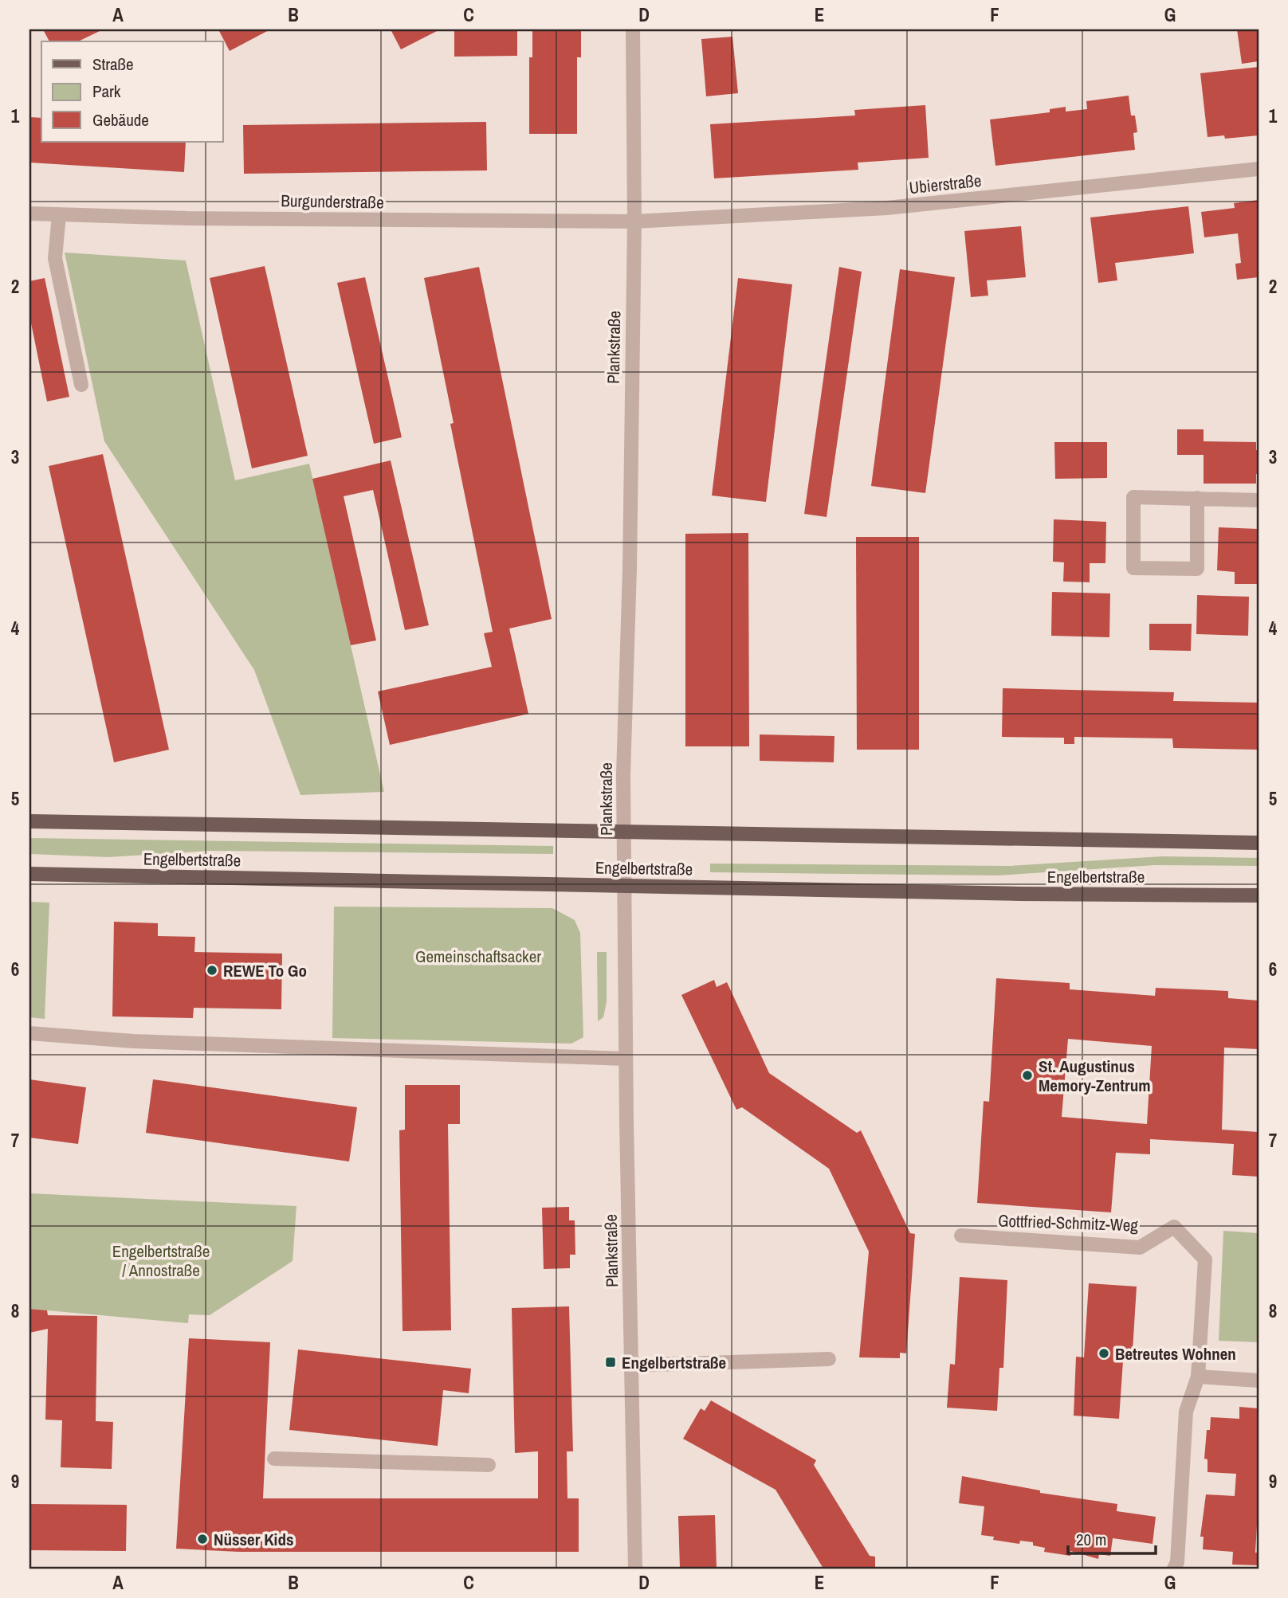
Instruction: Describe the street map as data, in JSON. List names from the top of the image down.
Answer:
{
  "streets": {
    "main road": ["Engelbertstraße"],
    "street": [
      "Ubierstraße",
      "Burgunderstraße",
      "Plankstraße",
      "Gottfried-Schmitz-Weg"
    ]
  },
  "crossings": [
    ["Ubierstraße", "Burgunderstraße"],
    ["Ubierstraße", "Plankstraße"],
    ["Burgunderstraße", "Plankstraße"],
    ["Plankstraße", "Engelbertstraße"]
  ],
  "parks": ["Gemeinschaftsacker", "Engelbertstraße / Annostraße"],
  "places": {
    "other": [
      "REWE To Go",
      "St. Augustinus Memory-Zentrum",
      "Betreutes Wohnen",
      "Nüsser Kids"
    ],
    "transit": ["Engelbertstraße"]
  },
  "legend": ["Straße", "Park", "Gebäude"],
  "scale_bar": "20 m",
  "grid": {
    "columns": [
      "A",
      "B",
      "C",
      "D",
      "E",
      "F",
      "G"
    ],
    "rows": [
      "1",
      "2",
      "3",
      "4",
      "5",
      "6",
      "7",
      "8",
      "9"
    ]
  }
}
